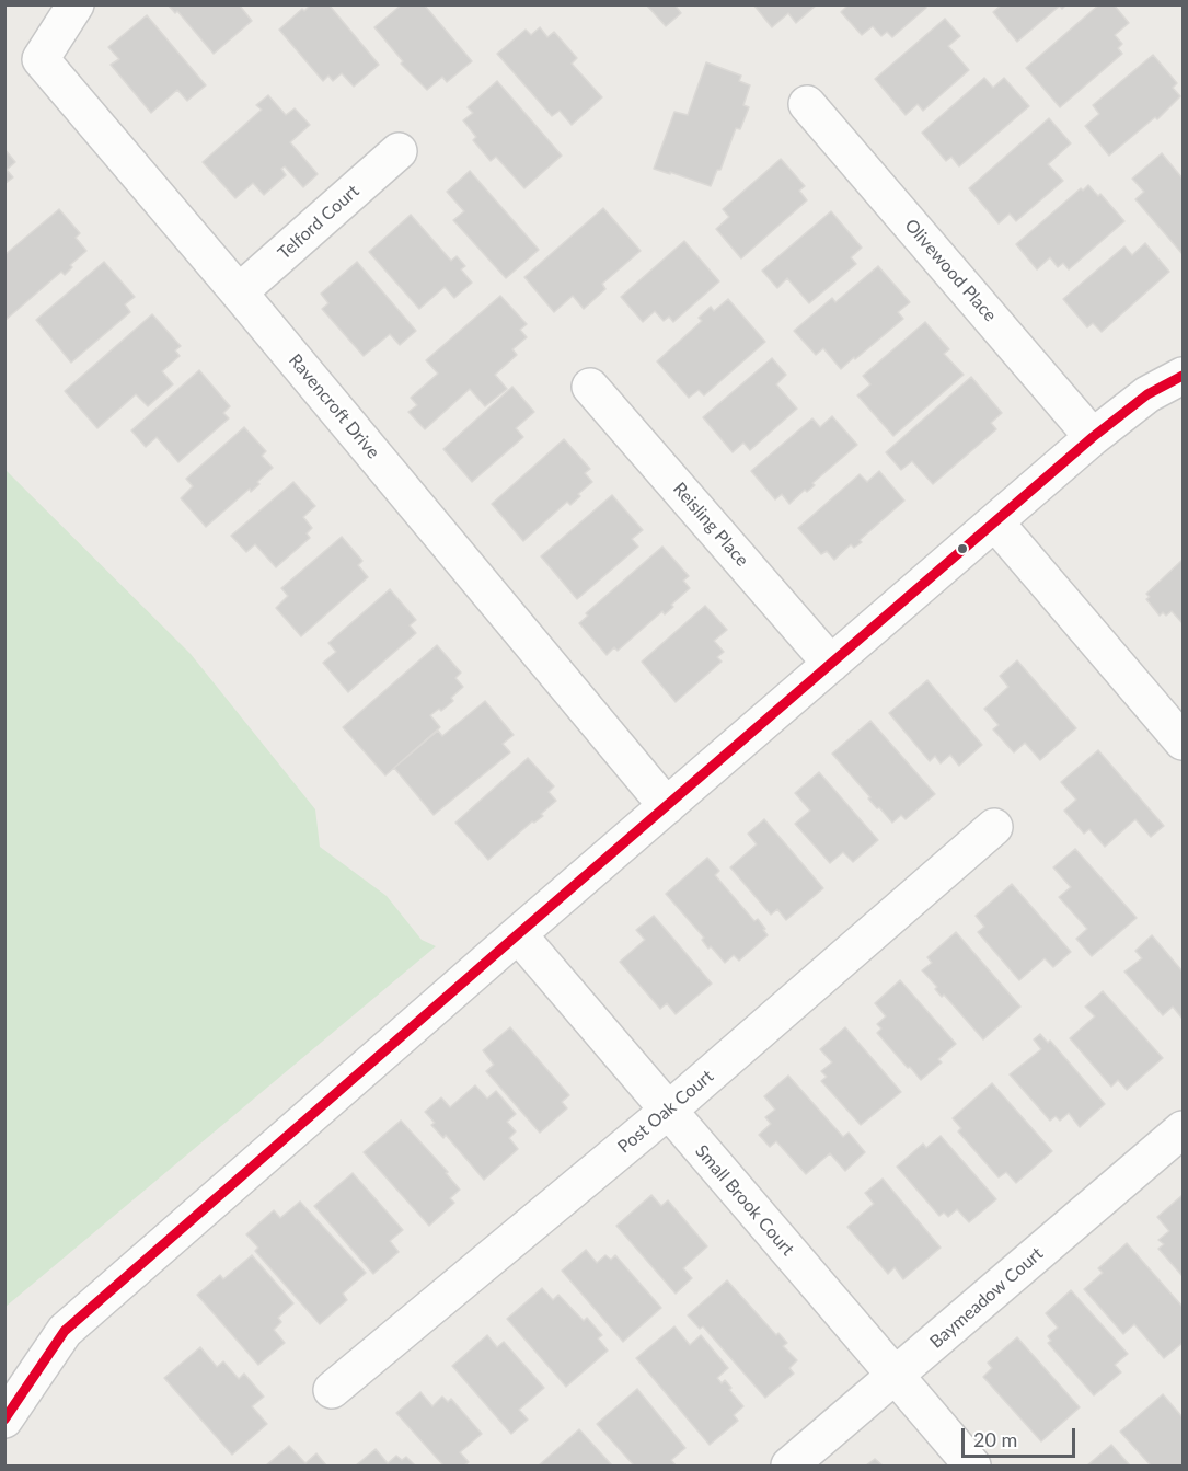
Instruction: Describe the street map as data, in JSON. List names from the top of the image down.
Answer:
{
  "streets": {
    "street": [
      "Telford Court",
      "Olivewood Place",
      "Ravencroft Drive",
      "Reisling Place",
      "Post Oak Court",
      "Small Brook Court",
      "Baymeadow Court"
    ]
  },
  "crossings": [
    ["Telford Court", "Ravencroft Drive"],
    ["Post Oak Court", "Small Brook Court"],
    ["Small Brook Court", "Baymeadow Court"]
  ],
  "scale_bar": "20 m"
}
